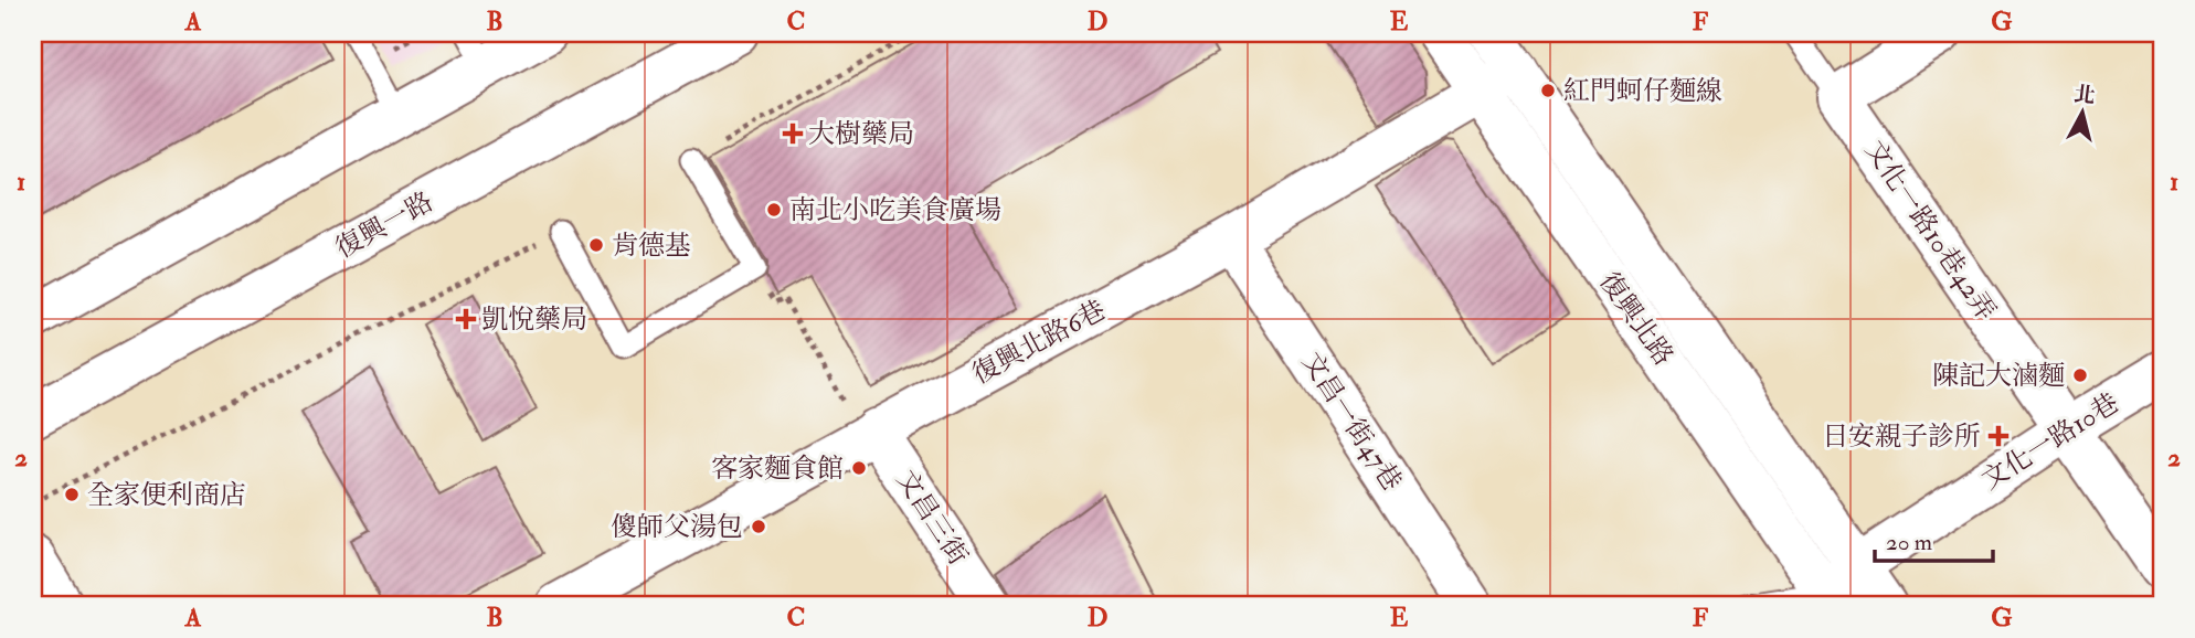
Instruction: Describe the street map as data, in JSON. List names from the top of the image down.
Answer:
{
  "streets": {
    "street": [
      "復興一路",
      "文化一路10巷42弄",
      "復興北路",
      "復興北路6巷",
      "文昌一街47巷",
      "文化一路10巷",
      "文昌三街"
    ]
  },
  "crossings": [
    ["文化一路10巷42弄", "文化一路10巷"],
    ["復興北路", "復興北路6巷"],
    ["復興北路", "文化一路10巷"],
    ["復興北路6巷", "文昌一街47巷"],
    ["復興北路6巷", "文昌三街"]
  ],
  "places": {
    "other": [
      "紅門蚵仔麵線",
      "南北小吃美食廣場",
      "肯德基",
      "陳記大滷麵",
      "客家麵食館",
      "全家便利商店",
      "傻師父湯包"
    ],
    "health": ["大樹藥局", "凱悅藥局", "日安親子診所"]
  },
  "scale_bar": "20 m",
  "north": "top",
  "grid": {
    "columns": [
      "A",
      "B",
      "C",
      "D",
      "E",
      "F",
      "G"
    ],
    "rows": ["1", "2"]
  }
}
